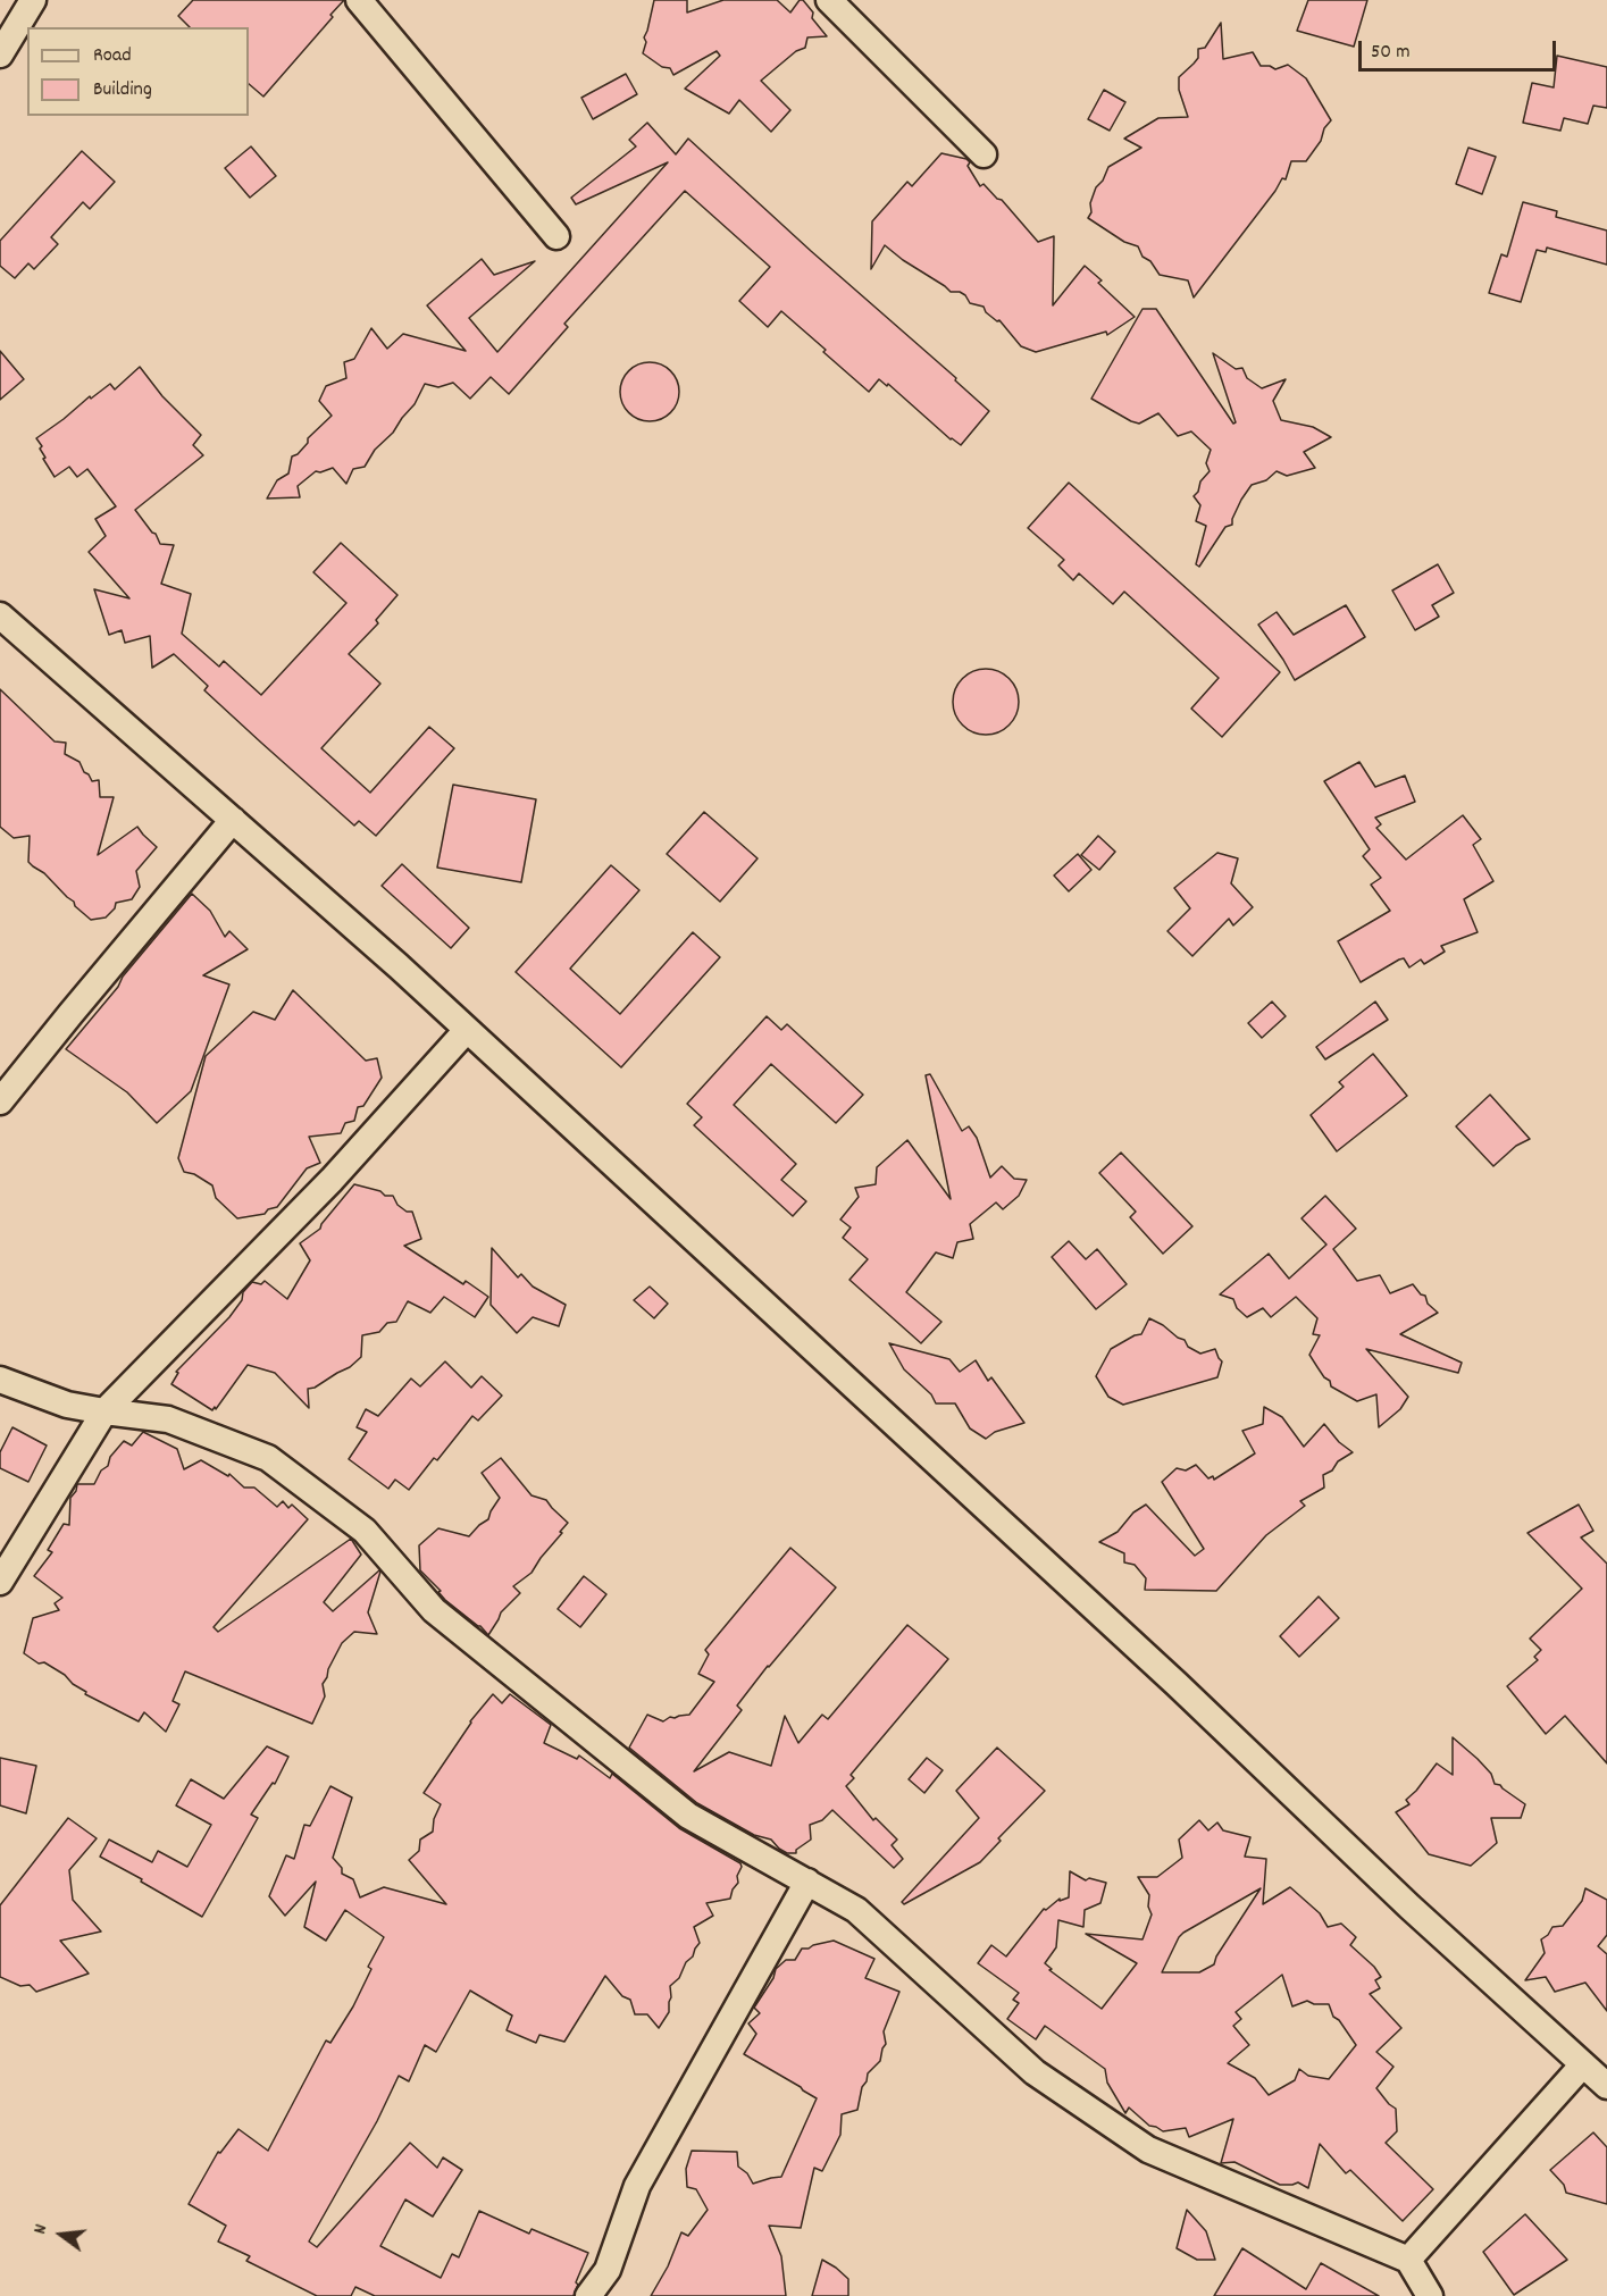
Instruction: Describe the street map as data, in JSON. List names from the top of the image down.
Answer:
{
  "legend": ["Road", "Building"],
  "scale_bar": "50 m",
  "north": "left"
}
